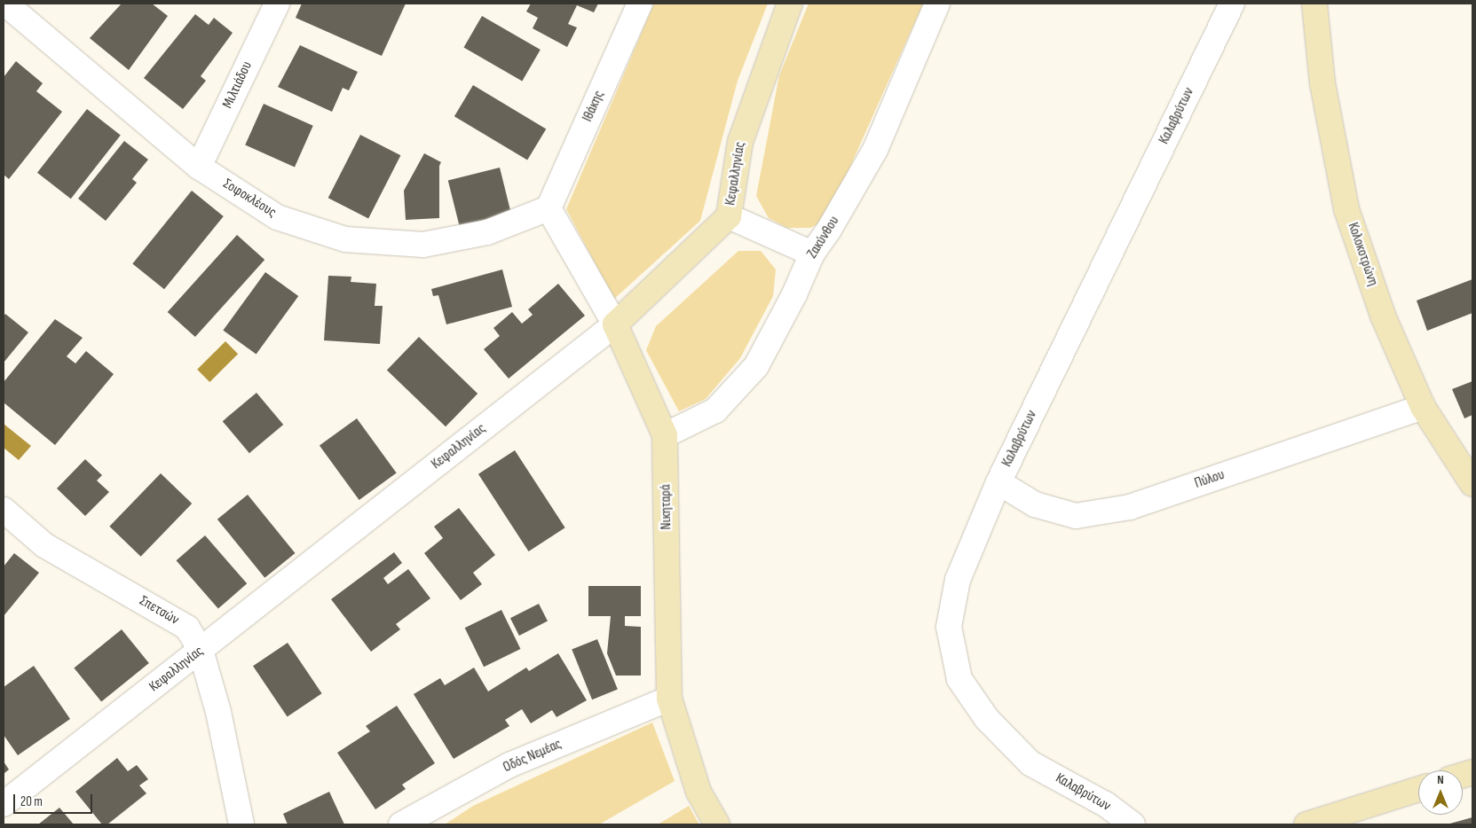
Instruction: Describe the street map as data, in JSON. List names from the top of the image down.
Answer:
{
  "streets": {
    "street": [
      "Μιλτιάδου",
      "Ιθάκης",
      "Καλαβρύτων",
      "Κεφαλληνίας",
      "Σοφοκλέους",
      "Ζακύνθου",
      "Κολοκοτρώνη",
      "Πύλου",
      "Νικηταρά",
      "Σπετσών",
      "Οδóς Νεμέας"
    ]
  },
  "crossings": [
    ["Μιλτιάδου", "Σοφοκλέους"],
    ["Ιθάκης", "Σοφοκλέους"],
    ["Ιθάκης", "Νικηταρά"],
    ["Καλαβρύτων", "Πύλου"],
    ["Κεφαλληνίας", "Νικηταρά"],
    ["Κεφαλληνίας", "Σπετσών"],
    ["Σοφοκλέους", "Νικηταρά"],
    ["Ζακύνθου", "Νικηταρά"],
    ["Κολοκοτρώνη", "Πύλου"],
    ["Νικηταρά", "Οδóς Νεμέας"]
  ],
  "scale_bar": "20 m",
  "north": "top"
}
